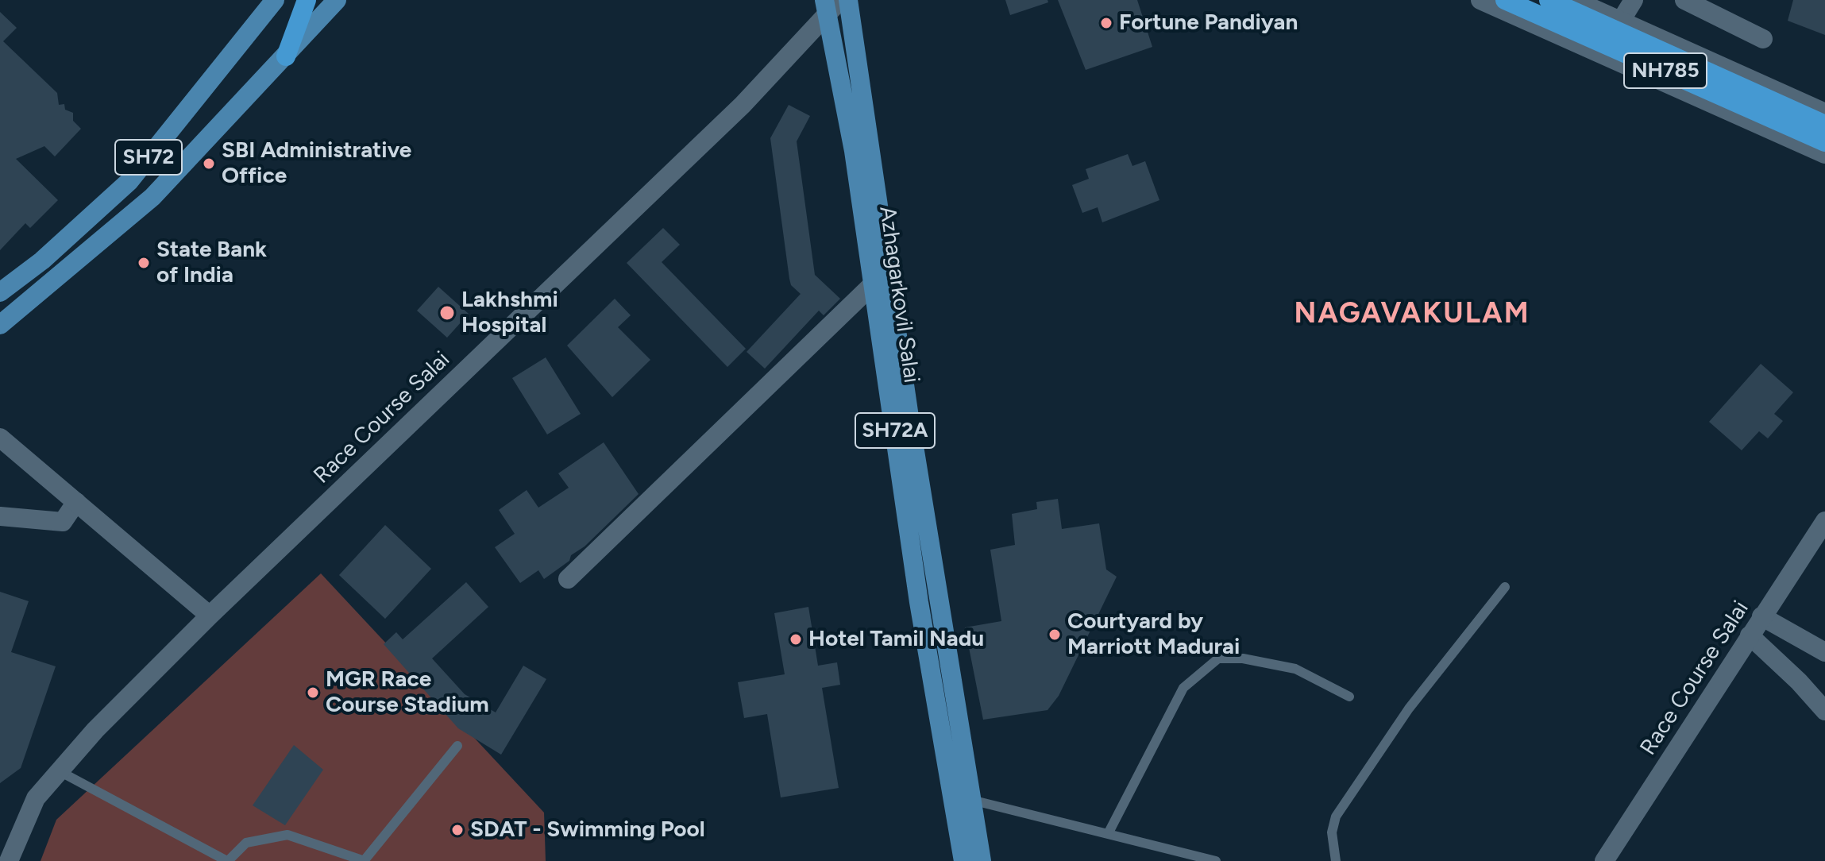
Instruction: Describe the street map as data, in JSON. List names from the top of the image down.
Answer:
{
  "streets": {
    "highway": ["NH785"],
    "main road": ["SH72", "Azhagarkovil Salai", "SH72A"],
    "street": ["Race Course Salai"]
  },
  "crossings": [
    ["Azhagarkovil Salai", "Race Course Salai"]
  ],
  "districts": ["NAGAVAKULAM"],
  "places": [
    "Fortune Pandiyan",
    "SBI Administrative Office",
    "State Bank of India",
    "Lakhshmi Hospital",
    "Courtyard by Marriott Madurai",
    "Hotel Tamil Nadu",
    "MGR Race Course Stadium",
    "SDAT - Swimming Pool"
  ]
}
